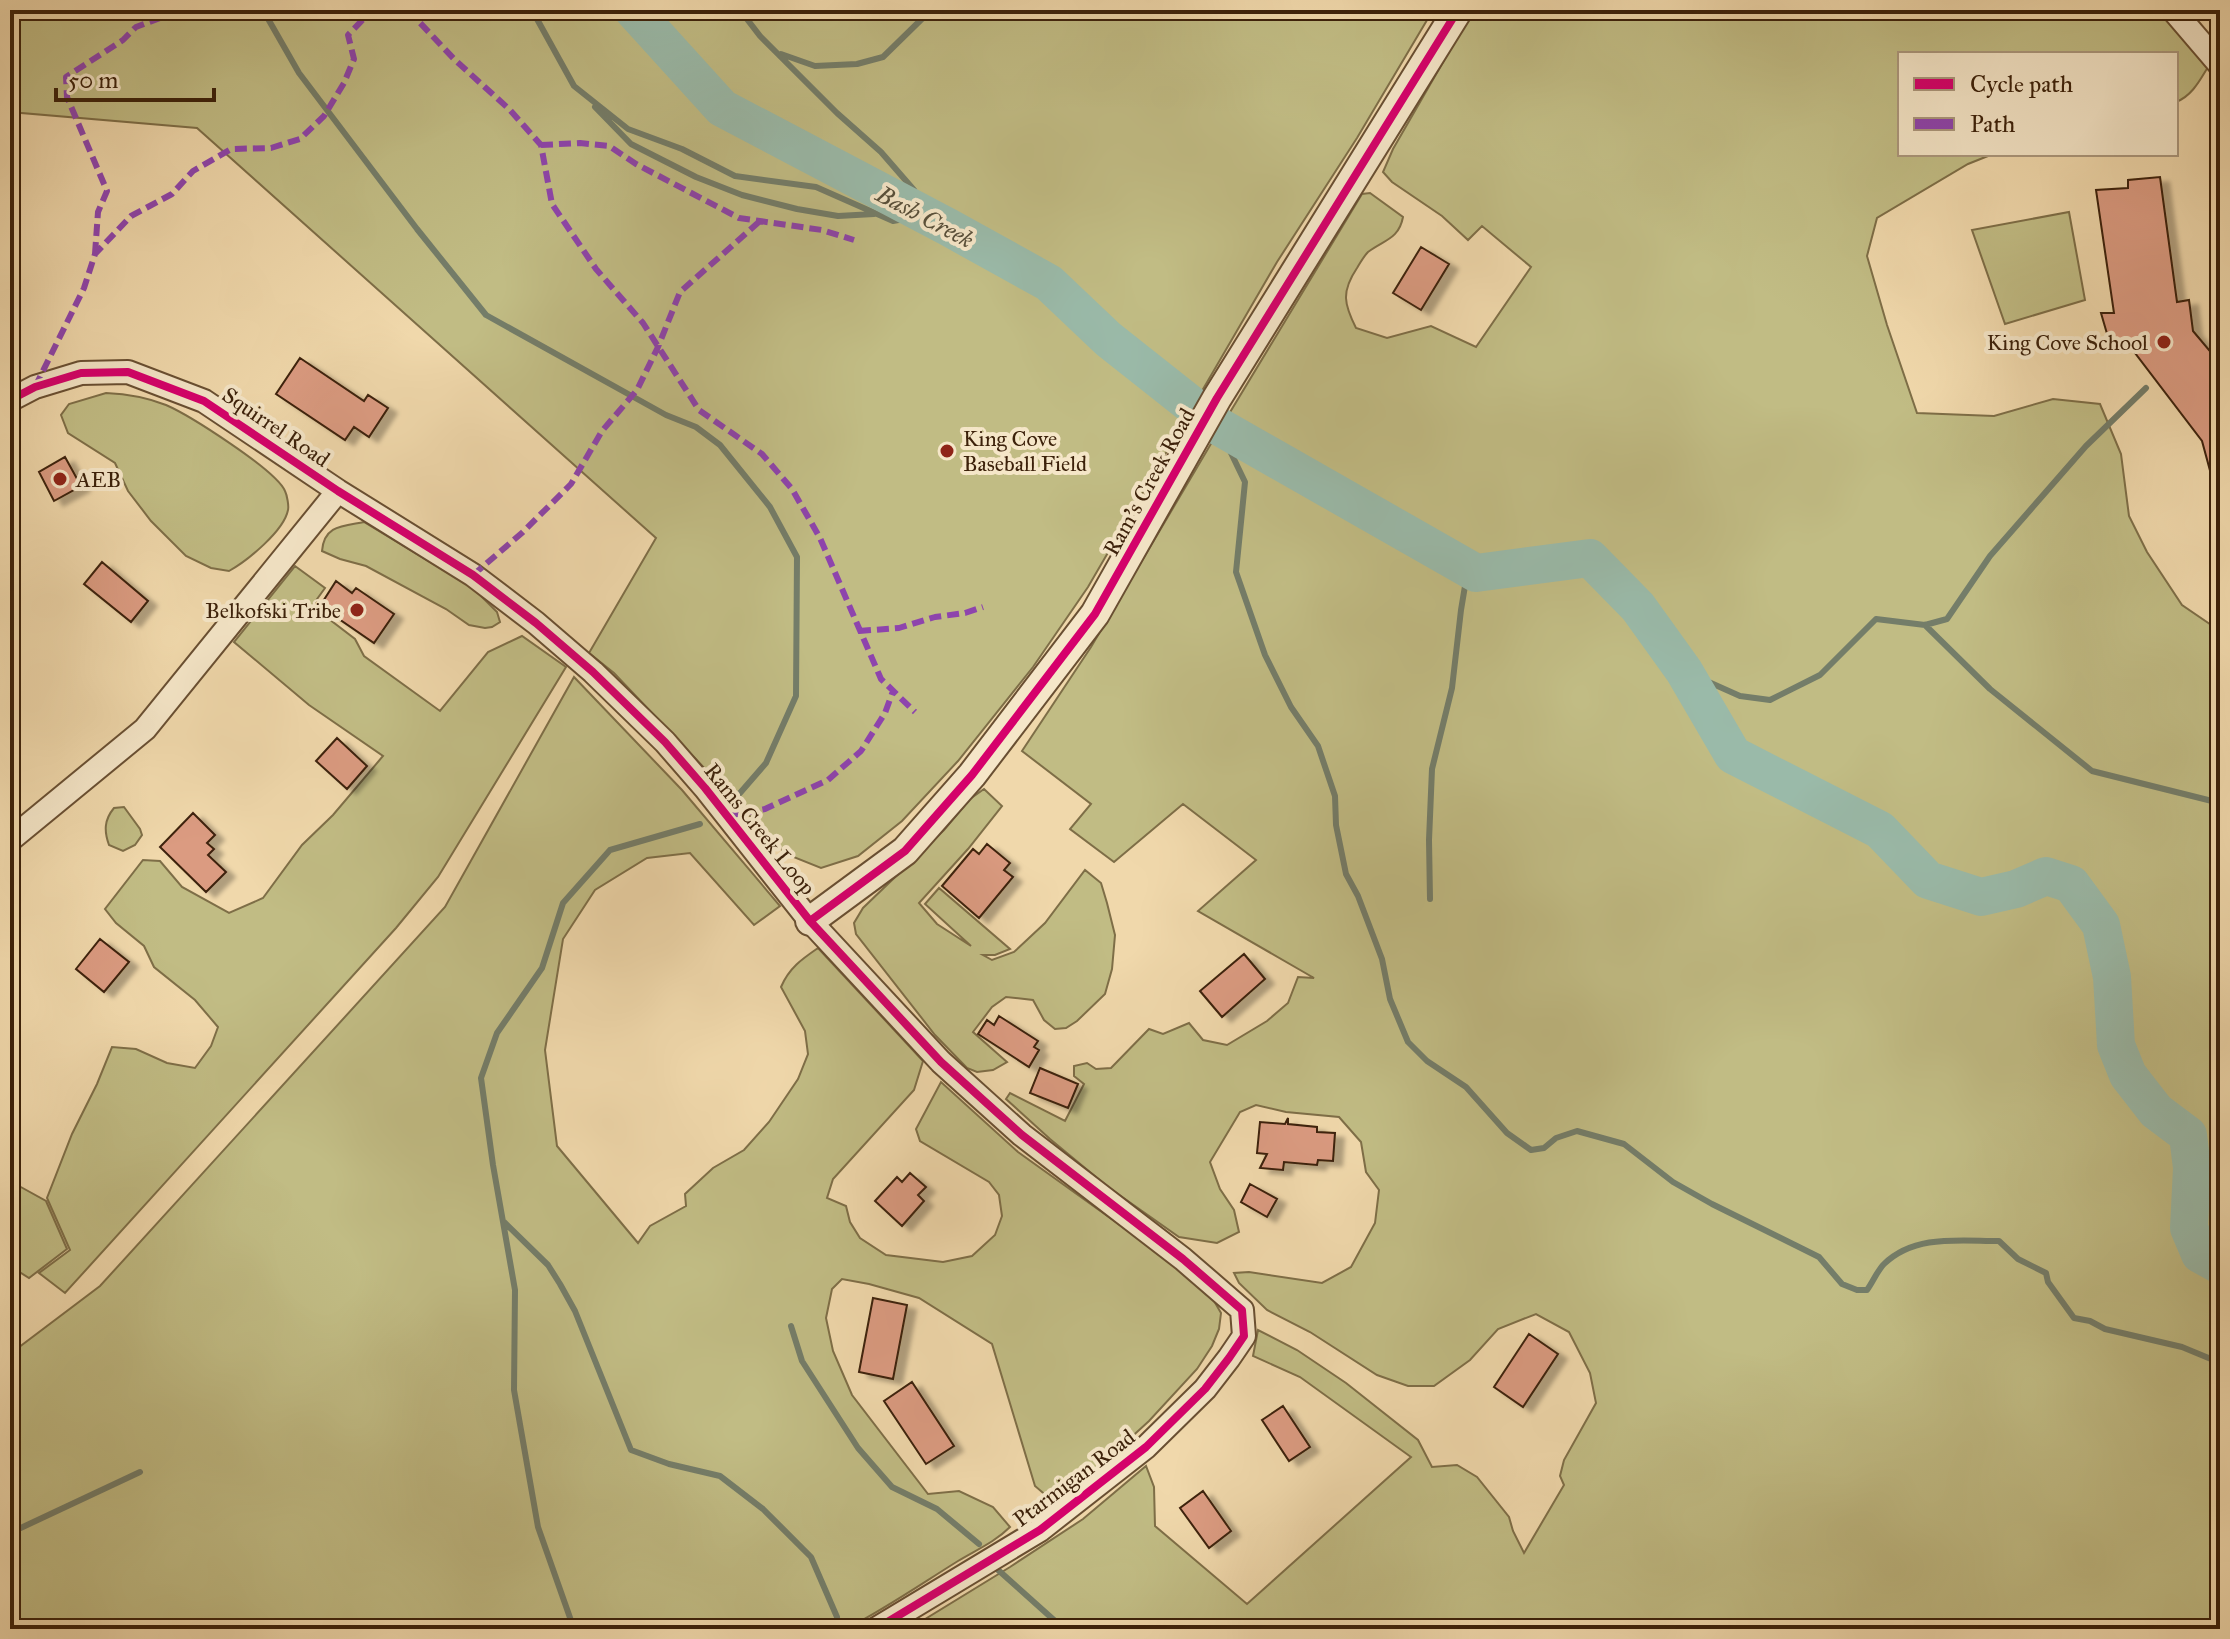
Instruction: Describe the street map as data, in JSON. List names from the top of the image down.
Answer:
{
  "streets": {
    "street": [
      "Squirrel Road",
      "Ram's Creek Road",
      "Rams Creek Loop",
      "Ptarmigan Road"
    ]
  },
  "crossings": [
    ["Squirrel Road", "Rams Creek Loop"],
    ["Ram's Creek Road", "Rams Creek Loop"],
    ["Rams Creek Loop", "Ptarmigan Road"]
  ],
  "water": ["Bash Creek"],
  "places": [
    "King Cove School",
    "King Cove Baseball Field",
    "AEB",
    "Belkofski Tribe"
  ],
  "legend": ["Cycle path", "Path"],
  "scale_bar": "50 m"
}
